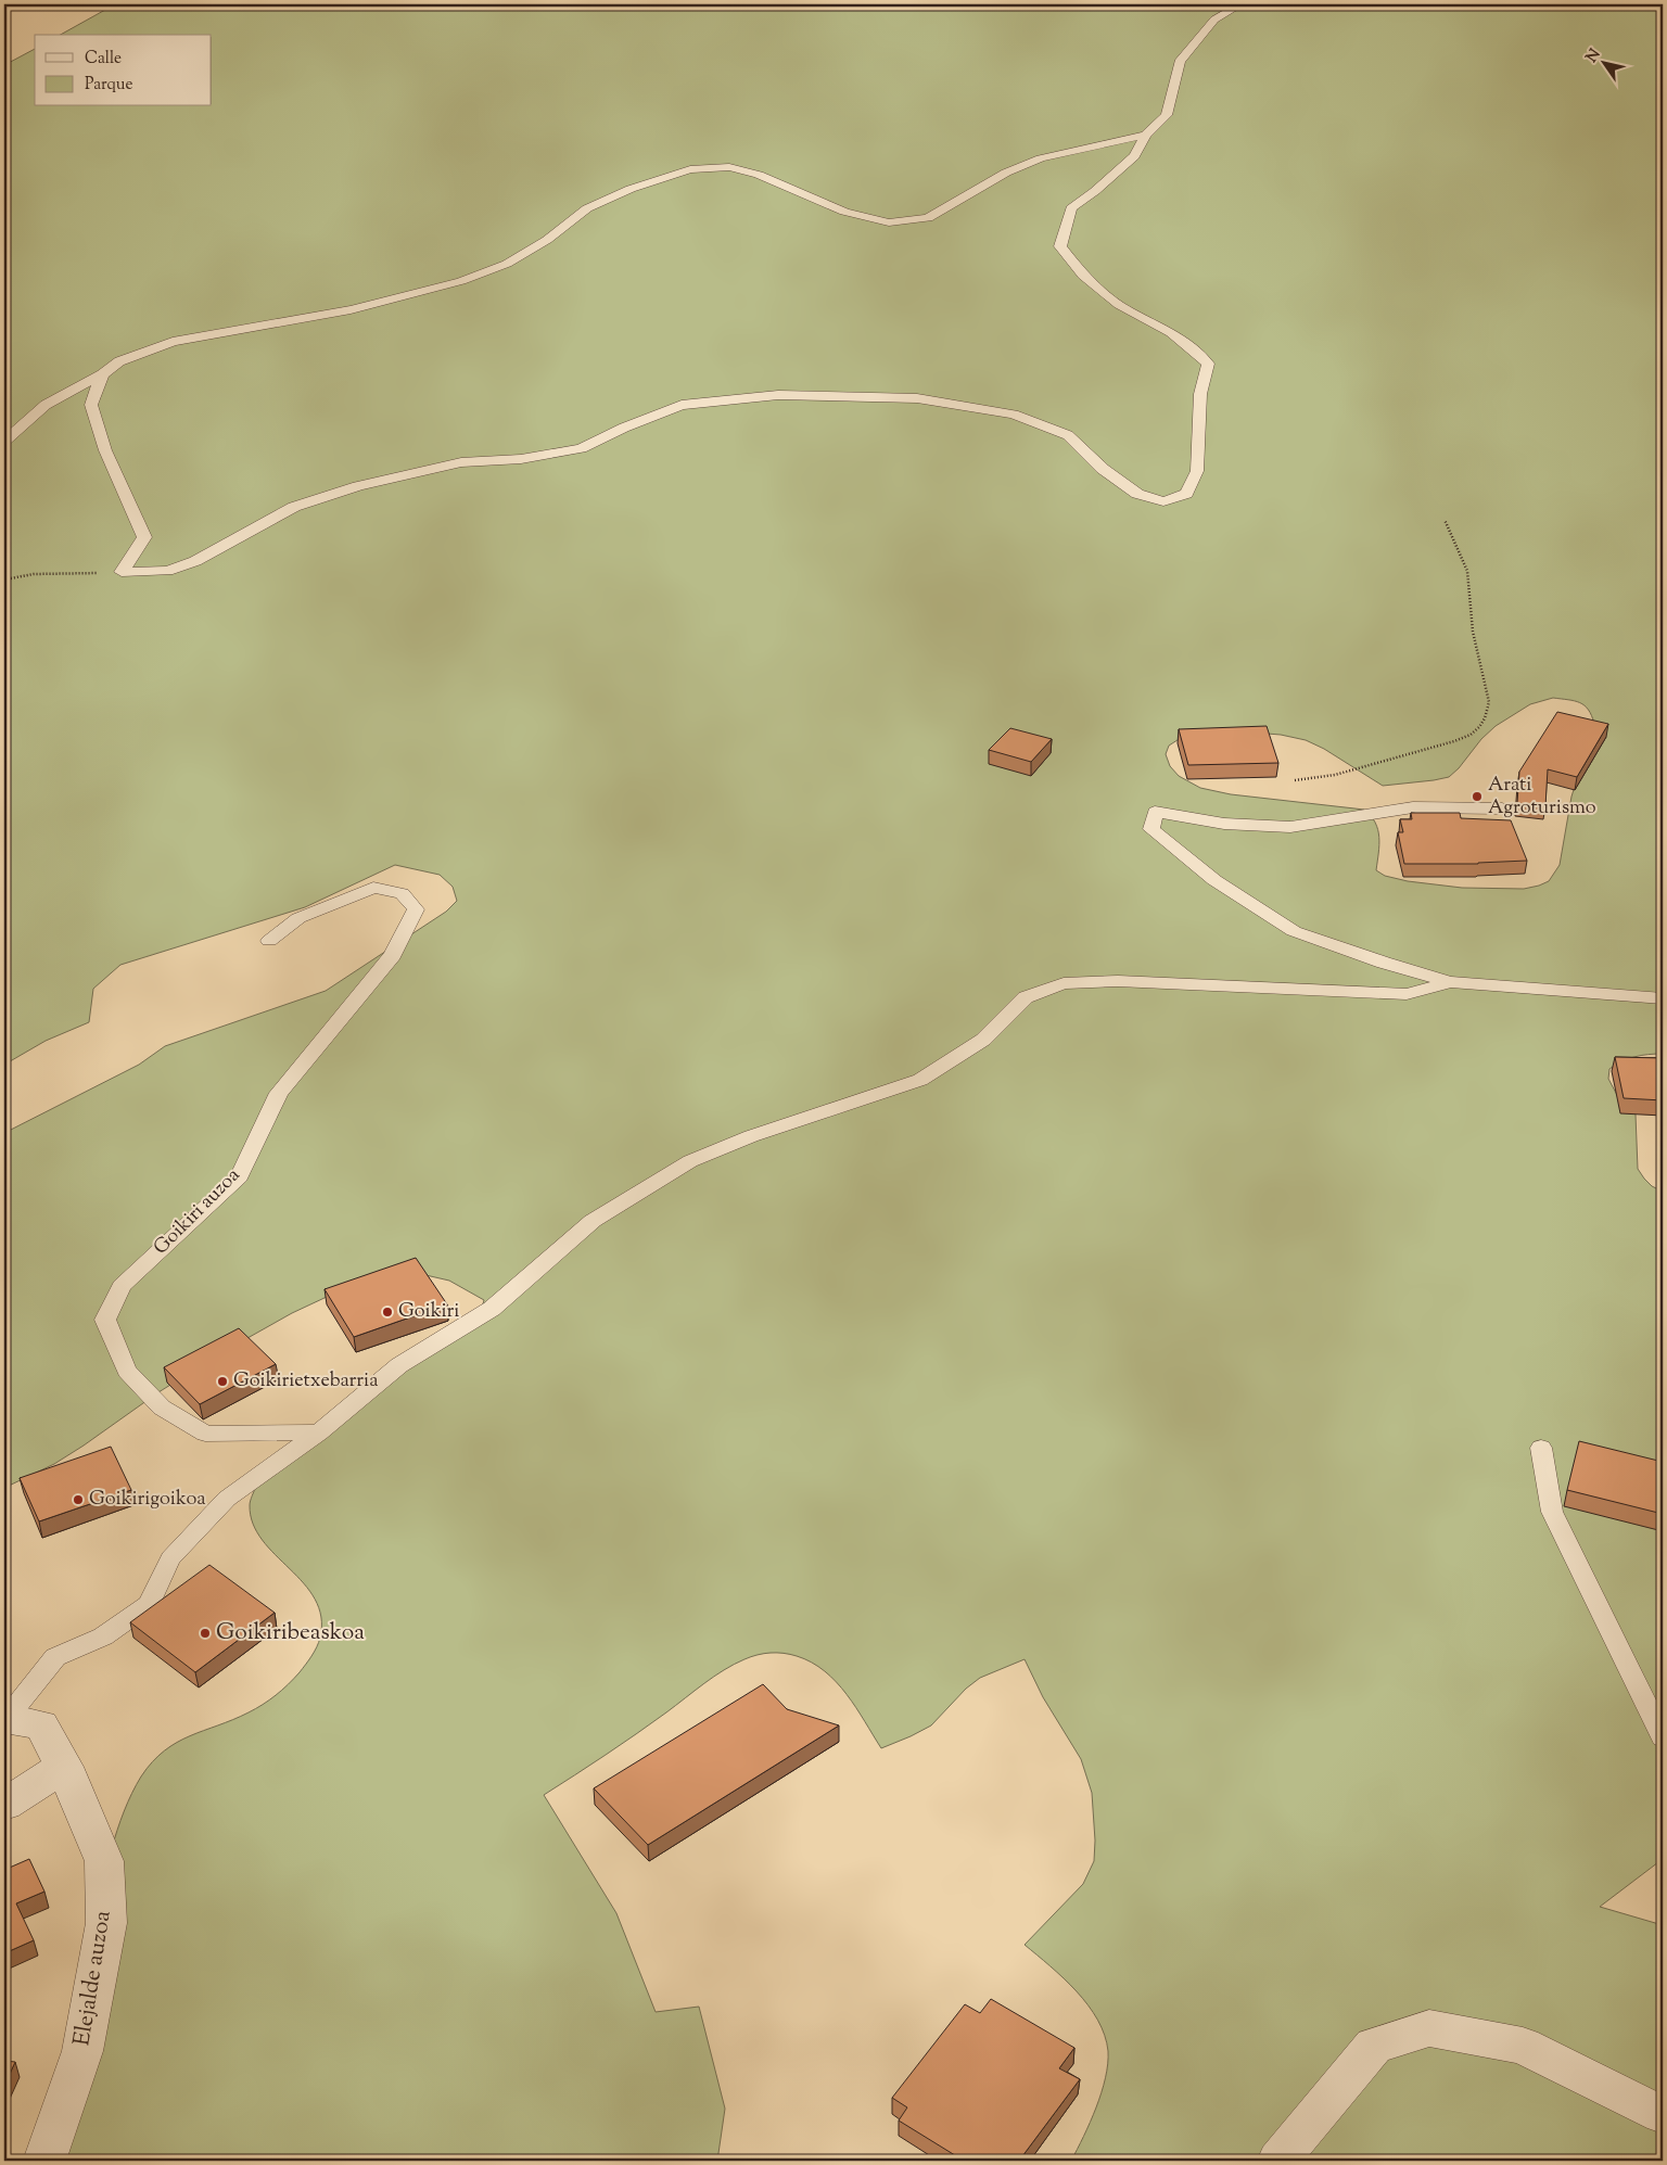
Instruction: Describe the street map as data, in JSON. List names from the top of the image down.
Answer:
{
  "streets": {
    "street": ["Elejalde auzoa"],
    "lane": ["Goikiri auzoa"]
  },
  "places": [
    "Arati Agroturismo",
    "Goikiri",
    "Goikirietxebarria",
    "Goikirigoikoa",
    "Goikiribeaskoa"
  ],
  "legend": ["Calle", "Parque"],
  "north": "top left"
}
